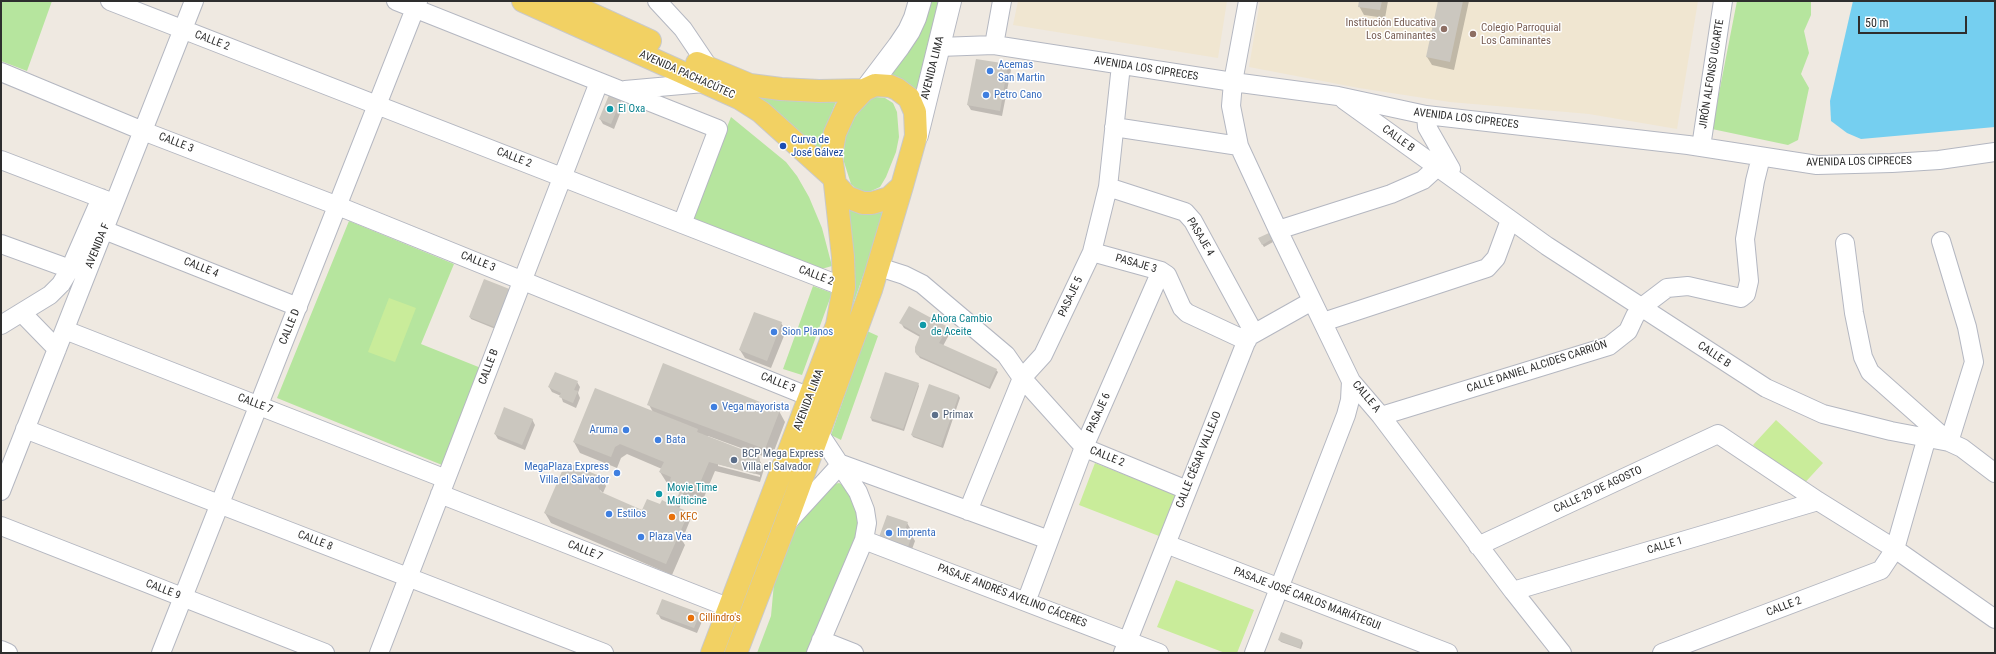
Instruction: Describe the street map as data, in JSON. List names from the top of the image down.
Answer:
{
  "streets": {
    "main road": ["AVENIDA LIMA", "AVENIDA PACHACÚTEC"],
    "street": [
      "CALLE 2",
      "AVENIDA LOS CIPRECES",
      "JIRÓN ALFONSO UGARTE",
      "CALLE B",
      "CALLE 3",
      "PASAJE 4",
      "AVENIDA F",
      "PASAJE 3",
      "CALLE 4",
      "PASAJE 5",
      "CALLE D",
      "CALLE DANIEL ALCIDES CARRIÓN",
      "CALLE A",
      "CALLE 7",
      "PASAJE 6",
      "CALLE CÉSAR VALLEJO",
      "CALLE 29 DE AGOSTO",
      "CALLE 8",
      "CALLE 1",
      "CALLE 9",
      "PASAJE ANDRÉS AVELINO CÁCERES",
      "PASAJE JOSÉ CARLOS MARIÁTEGUI"
    ]
  },
  "crossings": [
    ["CALLE 2", "AVENIDA LIMA"],
    ["CALLE 2", "CALLE B"],
    ["CALLE 2", "AVENIDA F"],
    ["CALLE 2", "PASAJE 5"],
    ["CALLE 2", "CALLE D"],
    ["CALLE 2", "PASAJE 6"],
    ["CALLE 2", "CALLE CÉSAR VALLEJO"],
    ["AVENIDA LIMA", "AVENIDA LOS CIPRECES"],
    ["AVENIDA LIMA", "AVENIDA PACHACÚTEC"],
    ["AVENIDA LIMA", "CALLE 3"],
    ["AVENIDA LIMA", "CALLE 7"],
    ["AVENIDA LIMA", "PASAJE ANDRÉS AVELINO CÁCERES"],
    ["AVENIDA LOS CIPRECES", "JIRÓN ALFONSO UGARTE"],
    ["AVENIDA LOS CIPRECES", "CALLE B"],
    ["AVENIDA LOS CIPRECES", "PASAJE 5"],
    ["AVENIDA LOS CIPRECES", "CALLE DANIEL ALCIDES CARRIÓN"],
    ["AVENIDA LOS CIPRECES", "CALLE A"],
    ["CALLE B", "CALLE 3"],
    ["CALLE B", "CALLE DANIEL ALCIDES CARRIÓN"],
    ["CALLE B", "CALLE 7"],
    ["CALLE B", "CALLE 8"],
    ["CALLE 3", "AVENIDA F"],
    ["CALLE 3", "CALLE D"],
    ["PASAJE 4", "PASAJE 3"],
    ["PASAJE 4", "PASAJE 5"],
    ["PASAJE 4", "CALLE CÉSAR VALLEJO"],
    ["AVENIDA F", "CALLE 4"],
    ["AVENIDA F", "CALLE 7"],
    ["AVENIDA F", "CALLE 8"],
    ["PASAJE 3", "PASAJE 5"],
    ["PASAJE 3", "PASAJE 6"],
    ["PASAJE 3", "CALLE CÉSAR VALLEJO"],
    ["CALLE 4", "CALLE D"],
    ["CALLE D", "CALLE 7"],
    ["CALLE D", "CALLE 8"],
    ["CALLE D", "CALLE 9"],
    ["CALLE DANIEL ALCIDES CARRIÓN", "CALLE A"],
    ["CALLE A", "CALLE 29 DE AGOSTO"],
    ["CALLE A", "CALLE 1"],
    ["PASAJE 6", "PASAJE ANDRÉS AVELINO CÁCERES"],
    ["CALLE CÉSAR VALLEJO", "PASAJE ANDRÉS AVELINO CÁCERES"],
    ["CALLE CÉSAR VALLEJO", "PASAJE JOSÉ CARLOS MARIÁTEGUI"],
    ["CALLE 29 DE AGOSTO", "CALLE 1"]
  ],
  "places": [
    "Institución Educativa Los Caminantes",
    "Colegio Parroquial Los Caminantes",
    "Acemas San Martin",
    "Petro Cano",
    "El Oxa",
    "Curva de José Gálvez",
    "Ahora Cambio de Aceite",
    "Sion Planos",
    "Vega mayorista",
    "Primax",
    "Aruma",
    "Bata",
    "BCP Mega Express Villa el Salvador",
    "MegaPlaza Express Villa el Salvador",
    "Movie Time Multicine",
    "Estilos",
    "KFC",
    "Imprenta",
    "Plaza Vea",
    "Cillindro's"
  ],
  "scale_bar": "50 m"
}
